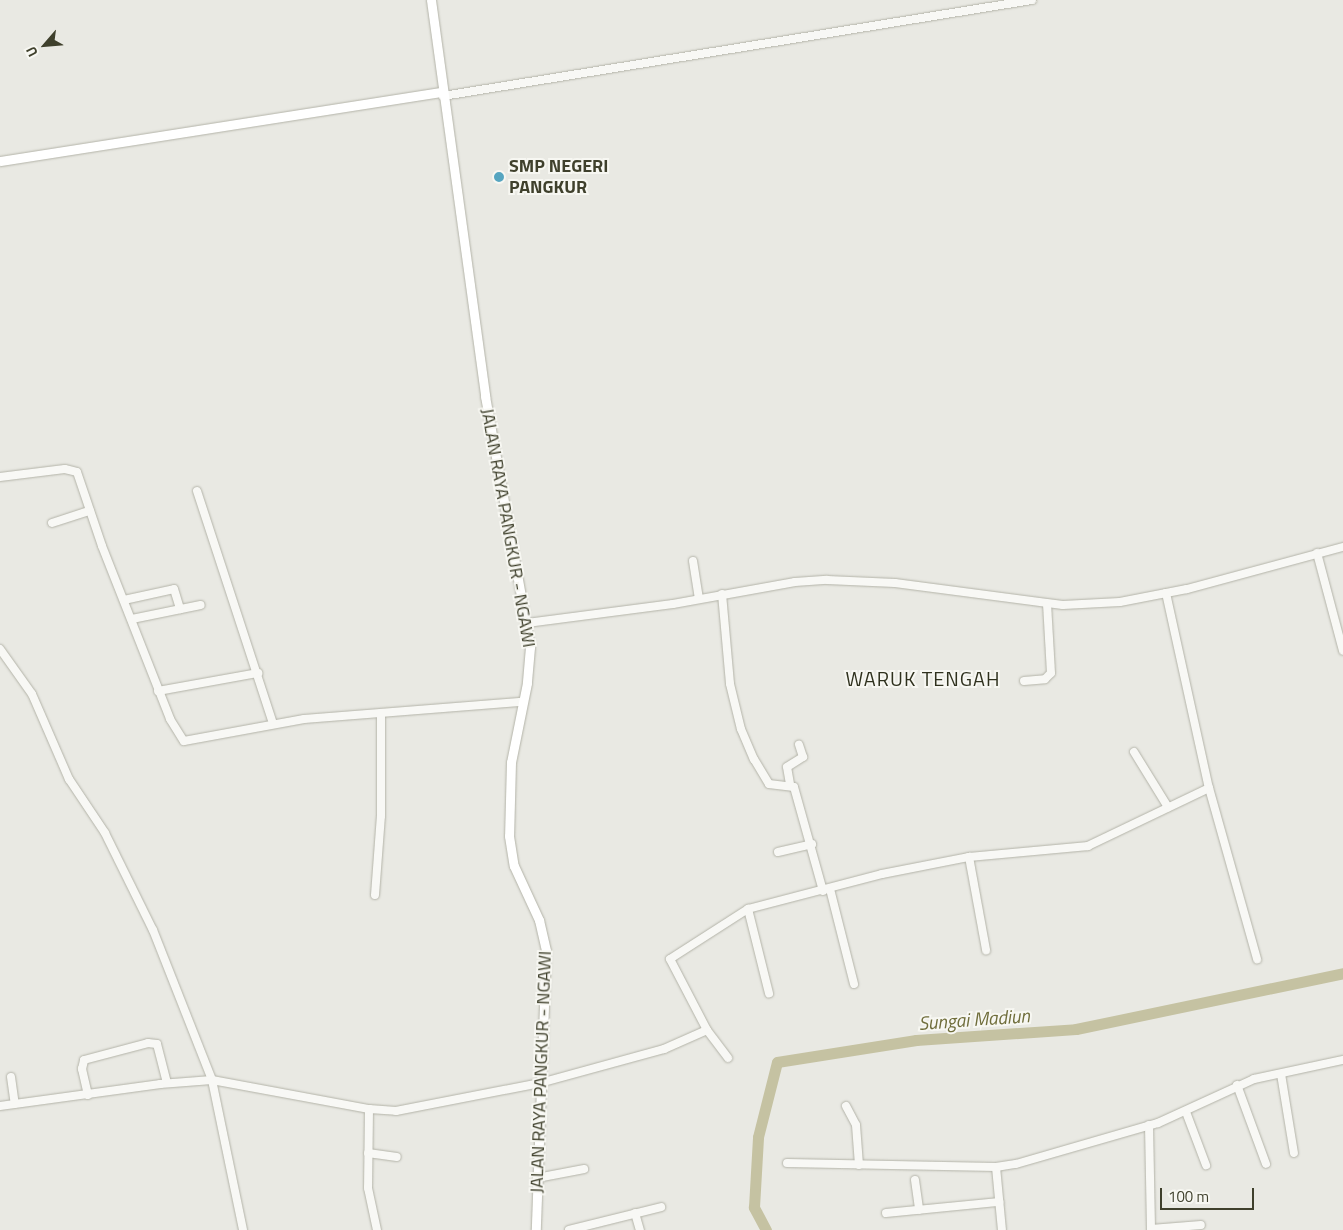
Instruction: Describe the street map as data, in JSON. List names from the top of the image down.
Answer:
{
  "streets": {
    "main road": ["JALAN RAYA PANGKUR - NGAWI"]
  },
  "districts": ["WARUK TENGAH"],
  "water": ["Sungai Madiun"],
  "places": ["SMP NEGERI PANGKUR"],
  "scale_bar": "100 m",
  "north": "bottom left"
}
